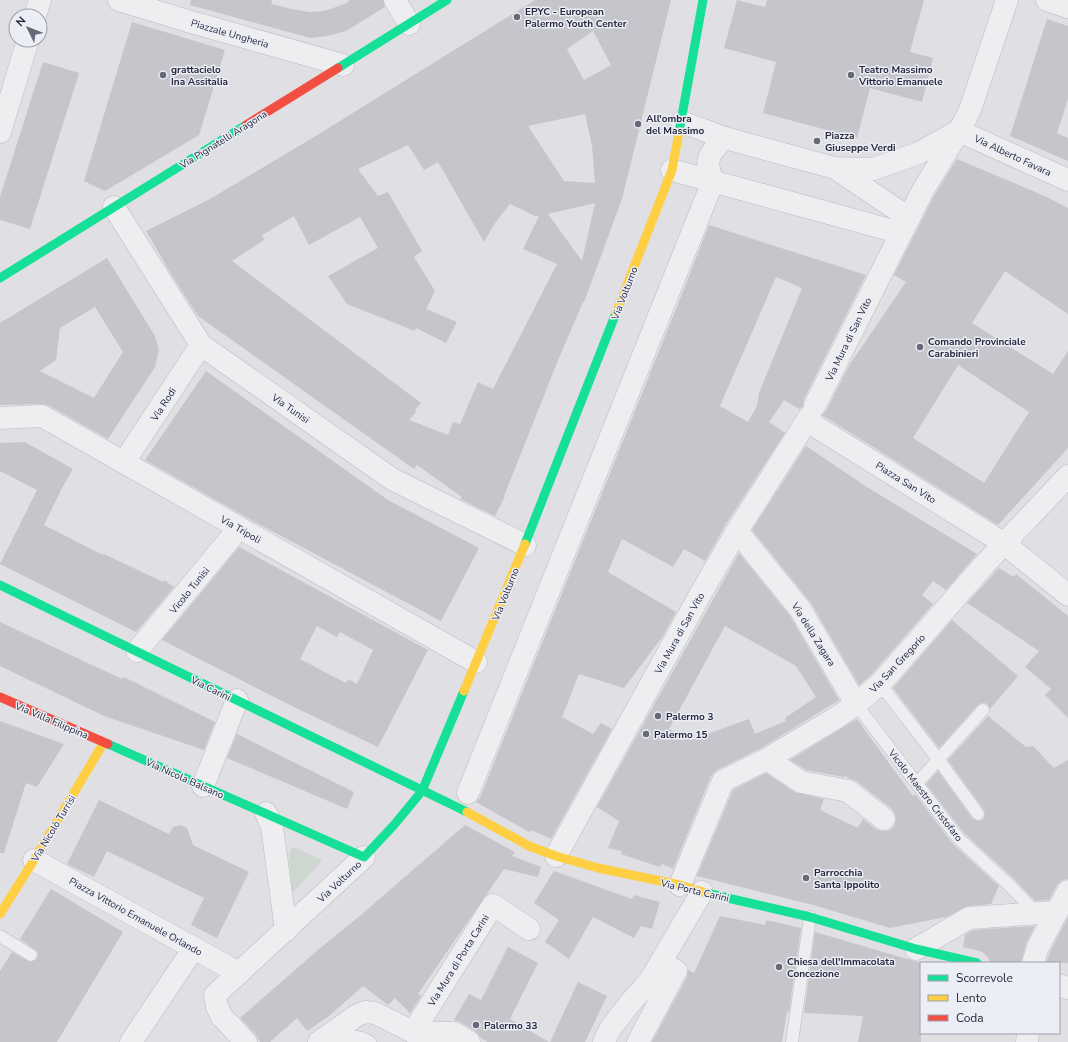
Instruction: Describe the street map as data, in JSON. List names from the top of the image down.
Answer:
{
  "streets": {
    "street": [
      "Piazzale Ungheria",
      "Via Pignatelli Aragona",
      "Via Alberto Favara",
      "Via Volturno",
      "Via Mura di San Vito",
      "Via Rodi",
      "Via Tunisi",
      "Piazza San Vito",
      "Via Tripoli",
      "Vicolo Tunisi",
      "Via della Zagara",
      "Via San Gregorio",
      "Via Carini",
      "Via Villa Filippina",
      "Via Nicola Balsano",
      "Via Nicolò Turrisi",
      "Via Porta Carini",
      "Piazza Vittorio Emanuele Orlando",
      "Via Mura di Porta Carini"
    ],
    "lane": ["Vicolo Maestro Cristofaro"]
  },
  "crossings": [
    ["Piazzale Ungheria", "Via Pignatelli Aragona"],
    ["Via Pignatelli Aragona", "Via Tunisi"],
    ["Via Alberto Favara", "Via Mura di San Vito"],
    ["Via Volturno", "Via Tunisi"],
    ["Via Volturno", "Via Tripoli"],
    ["Via Volturno", "Via Carini"],
    ["Via Volturno", "Via Nicola Balsano"],
    ["Via Volturno", "Via Porta Carini"],
    ["Via Volturno", "Piazza Vittorio Emanuele Orlando"],
    ["Via Mura di San Vito", "Piazza San Vito"],
    ["Via Mura di San Vito", "Via della Zagara"],
    ["Via Mura di San Vito", "Via Porta Carini"],
    ["Via Rodi", "Via Tunisi"],
    ["Via Rodi", "Via Tripoli"],
    ["Piazza San Vito", "Via San Gregorio"],
    ["Via Tripoli", "Vicolo Tunisi"],
    ["Vicolo Tunisi", "Via Carini"],
    ["Via della Zagara", "Via San Gregorio"],
    ["Via della Zagara", "Vicolo Maestro Cristofaro"],
    ["Via San Gregorio", "Vicolo Maestro Cristofaro"],
    ["Via San Gregorio", "Via Porta Carini"],
    ["Via Carini", "Via Porta Carini"],
    ["Via Villa Filippina", "Via Nicola Balsano"],
    ["Via Villa Filippina", "Via Nicolò Turrisi"],
    ["Via Nicola Balsano", "Via Nicolò Turrisi"],
    ["Via Nicolò Turrisi", "Piazza Vittorio Emanuele Orlando"]
  ],
  "places": [
    "EPYC - European Palermo Youth Center",
    "grattacielo Ina Assitalia",
    "Teatro Massimo Vittorio Emanuele",
    "All'ombra del Massimo",
    "Piazza Giuseppe Verdi",
    "Comando Provinciale Carabinieri",
    "Palermo 3",
    "Palermo 15",
    "Parrocchia Santa Ippolito",
    "Chiesa dell'Immacolata Concezione",
    "Palermo 33"
  ],
  "legend": ["Scorrevole", "Lento", "Coda"],
  "north": "top left"
}
